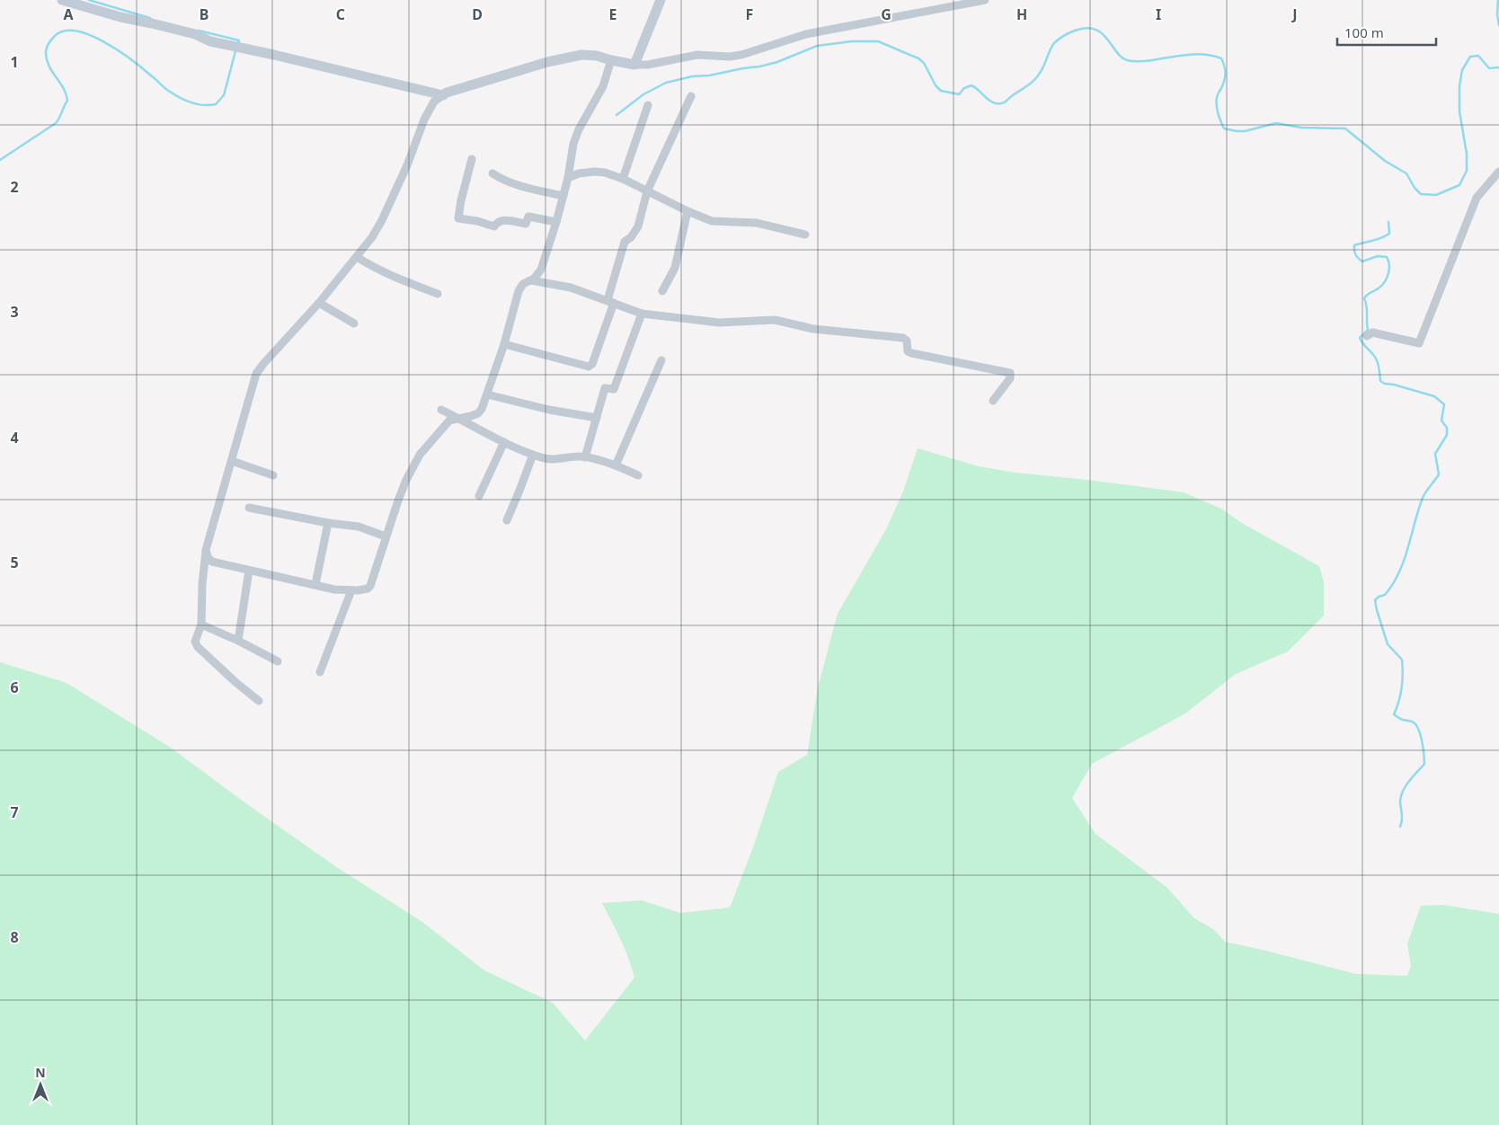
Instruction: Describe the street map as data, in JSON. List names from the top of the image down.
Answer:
{
  "scale_bar": "100 m",
  "north": "top",
  "grid": {
    "columns": [
      "A",
      "B",
      "C",
      "D",
      "E",
      "F",
      "G",
      "H",
      "I",
      "J"
    ],
    "rows": [
      "1",
      "2",
      "3",
      "4",
      "5",
      "6",
      "7",
      "8"
    ]
  }
}
